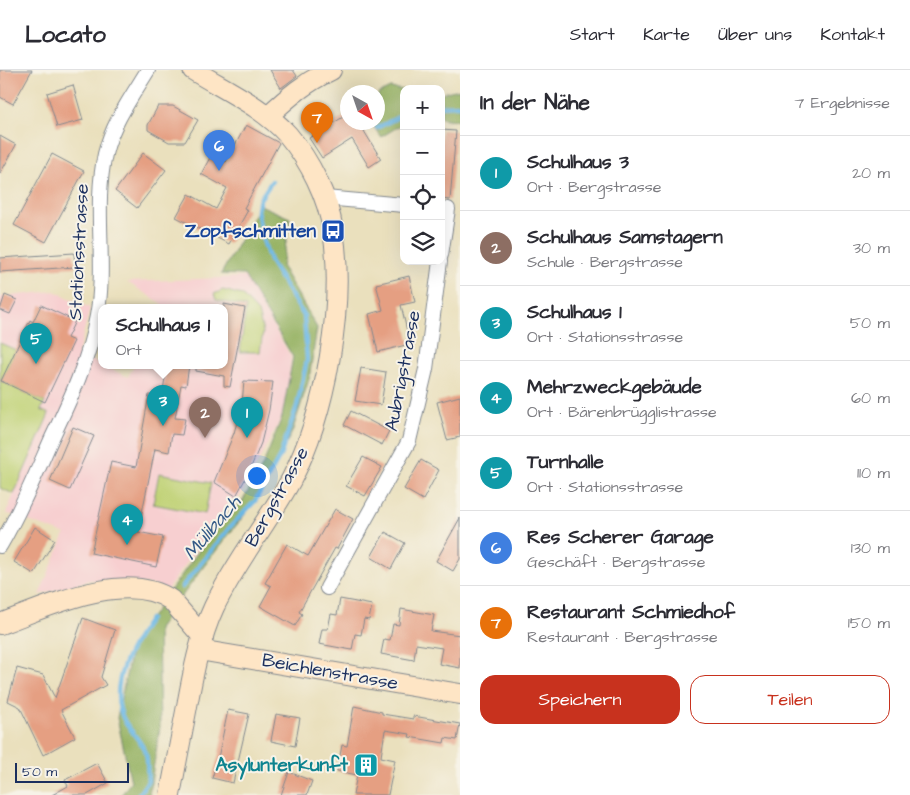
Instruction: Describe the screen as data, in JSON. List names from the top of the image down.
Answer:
{
  "streets": {
    "main road": ["Bergstrasse", "Beichlenstrasse"],
    "street": ["Stationsstrasse", "Aubrigstrasse"]
  },
  "crossings": [
    ["Bergstrasse", "Beichlenstrasse"]
  ],
  "water": ["Mülibach"],
  "places": {
    "bus stop": ["Zopfschmitten"],
    "building": ["Asylunterkunft"]
  },
  "scale_bar": "50 m",
  "north": "bottom right",
  "page": {
    "header": "Locato",
    "nav": [
      "Start",
      "Karte",
      "Über uns",
      "Kontakt"
    ],
    "heading": ["In der Nähe", "7 Ergebnisse"],
    "map_buttons": ["+", "−"],
    "pins": [
      "7",
      "6",
      "5",
      "3",
      "1",
      "2",
      "4"
    ],
    "list": [
      {
        "mark": "1",
        "name": "Schulhaus 3",
        "note": "Ort · Bergstrasse",
        "value": "20 m"
      },
      {
        "mark": "2",
        "name": "Schulhaus Samstagern",
        "note": "Schule · Bergstrasse",
        "value": "30 m"
      },
      {
        "mark": "3",
        "name": "Schulhaus 1",
        "note": "Ort · Stationsstrasse",
        "value": "50 m"
      },
      {
        "mark": "4",
        "name": "Mehrzweckgebäude",
        "note": "Ort · Bärenbrügglistrasse",
        "value": "60 m"
      },
      {
        "mark": "5",
        "name": "Turnhalle",
        "note": "Ort · Stationsstrasse",
        "value": "110 m"
      },
      {
        "mark": "6",
        "name": "Res Scherer Garage",
        "note": "Geschäft · Bergstrasse",
        "value": "130 m"
      },
      {
        "mark": "7",
        "name": "Restaurant Schmiedhof",
        "note": "Restaurant · Bergstrasse",
        "value": "150 m"
      }
    ],
    "popup": ["Schulhaus 1", "Ort"],
    "buttons": ["Speichern", "Teilen"],
    "scale": "50 m"
  }
}
